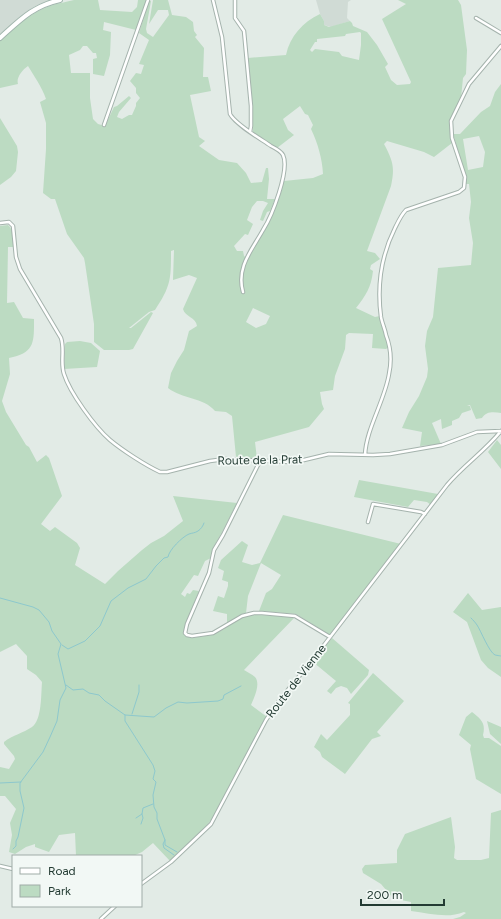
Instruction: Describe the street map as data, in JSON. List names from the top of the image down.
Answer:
{
  "streets": {
    "street": ["Route de la Prat", "Route de Vienne"]
  },
  "crossings": [
    ["Route de la Prat", "Route de Vienne"]
  ],
  "legend": ["Road", "Park"],
  "scale_bar": "200 m"
}
